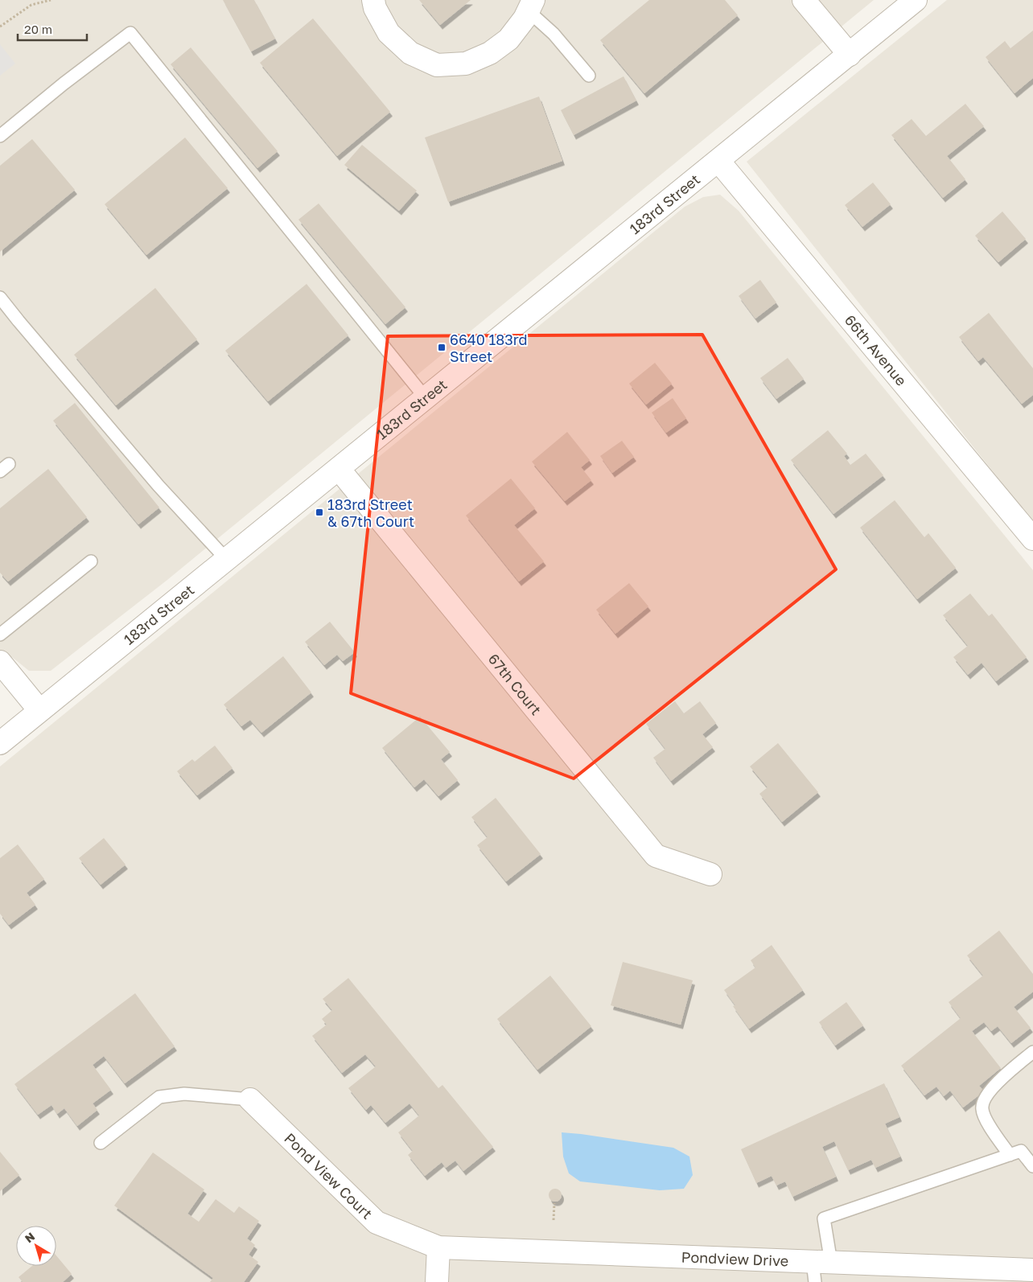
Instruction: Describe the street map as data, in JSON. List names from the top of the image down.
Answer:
{
  "streets": {
    "street": [
      "183rd Street",
      "66th Avenue",
      "67th Court",
      "Pond View Court",
      "Pondview Drive"
    ]
  },
  "crossings": [
    ["183rd Street", "66th Avenue"],
    ["183rd Street", "67th Court"],
    ["Pond View Court", "Pondview Drive"]
  ],
  "places": {
    "transit": ["6640 183rd Street", "183rd Street & 67th Court"]
  },
  "scale_bar": "20 m",
  "north": "top left"
}
